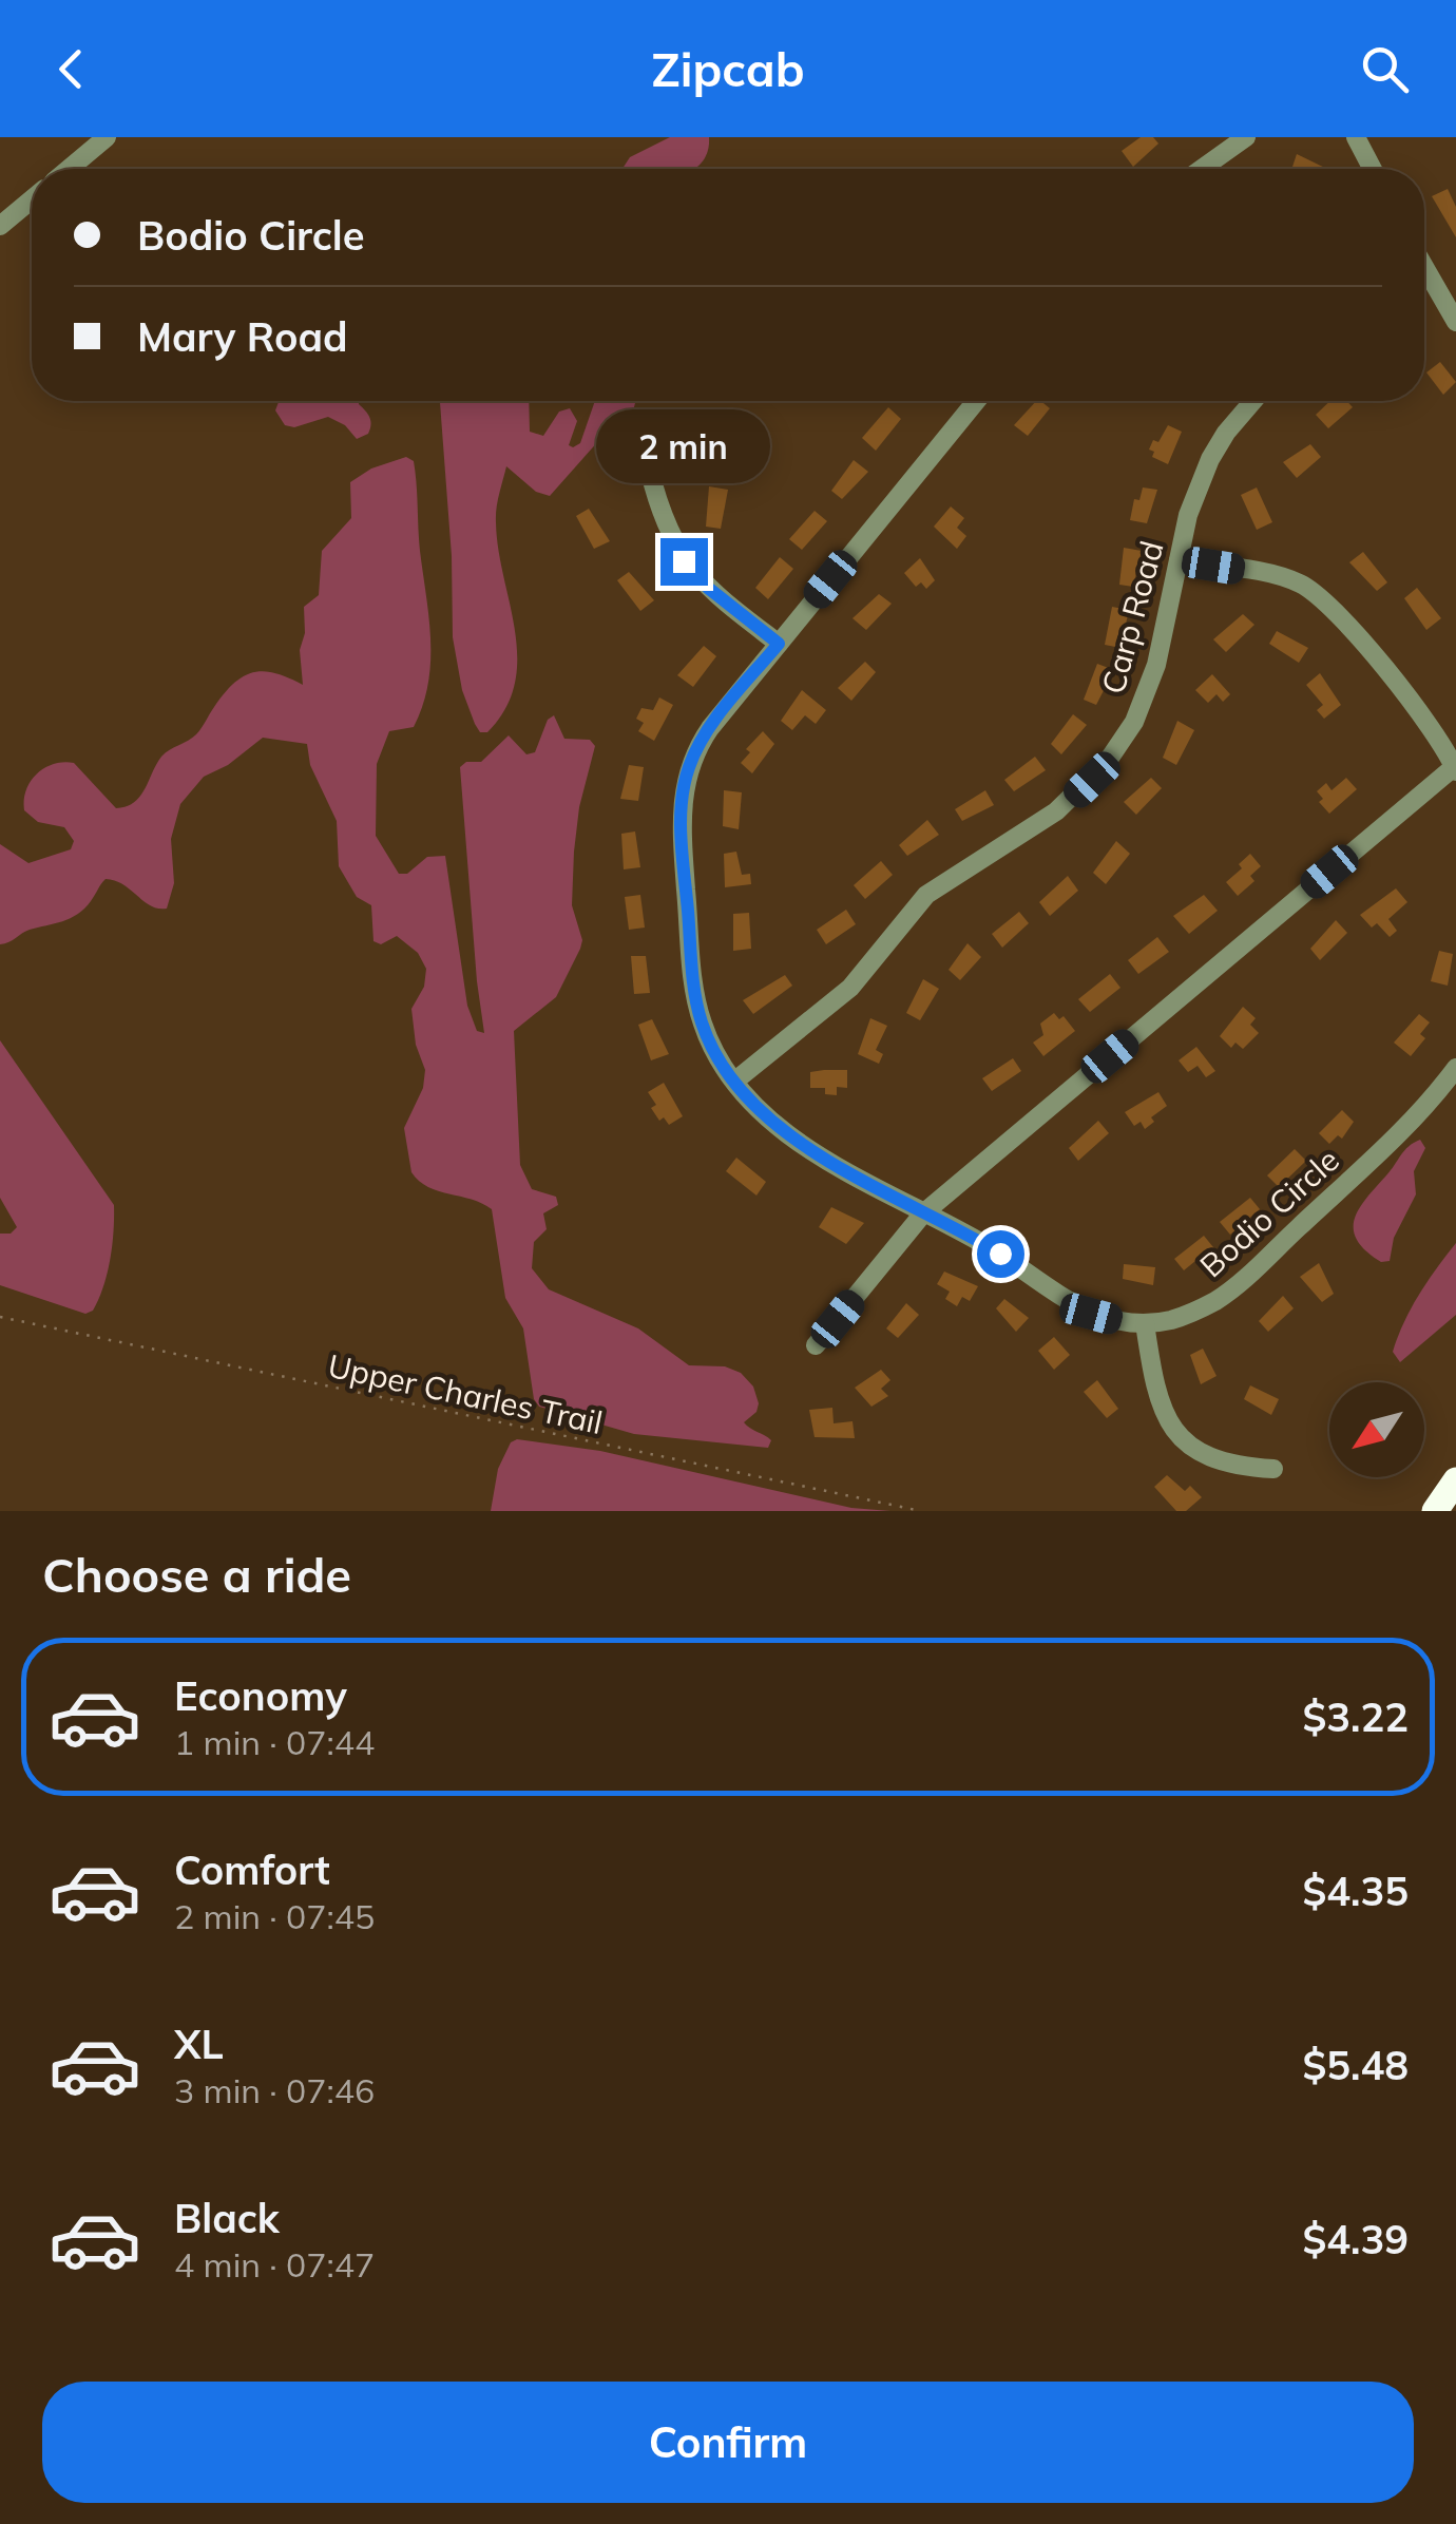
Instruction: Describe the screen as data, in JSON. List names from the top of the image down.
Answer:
{
  "streets": {
    "street": ["Carp Road", "Bodio Circle"],
    "path": ["Upper Charles Trail"]
  },
  "crossings": [
    ["Carp Road", "Bodio Circle"]
  ],
  "north": "bottom left",
  "page": {
    "header": "Zipcab",
    "banner": ["Bodio Circle", "Mary Road"],
    "bubble": "2 min",
    "heading": "Choose a ride",
    "list": [
      {
        "name": "Economy",
        "note": "1 min · 07:44",
        "value": "$3.22"
      },
      {
        "name": "Comfort",
        "note": "2 min · 07:45",
        "value": "$4.35"
      },
      {
        "name": "XL",
        "note": "3 min · 07:46",
        "value": "$5.48"
      },
      {
        "name": "Black",
        "note": "4 min · 07:47",
        "value": "$4.39"
      }
    ],
    "buttons": "Confirm"
  }
}
